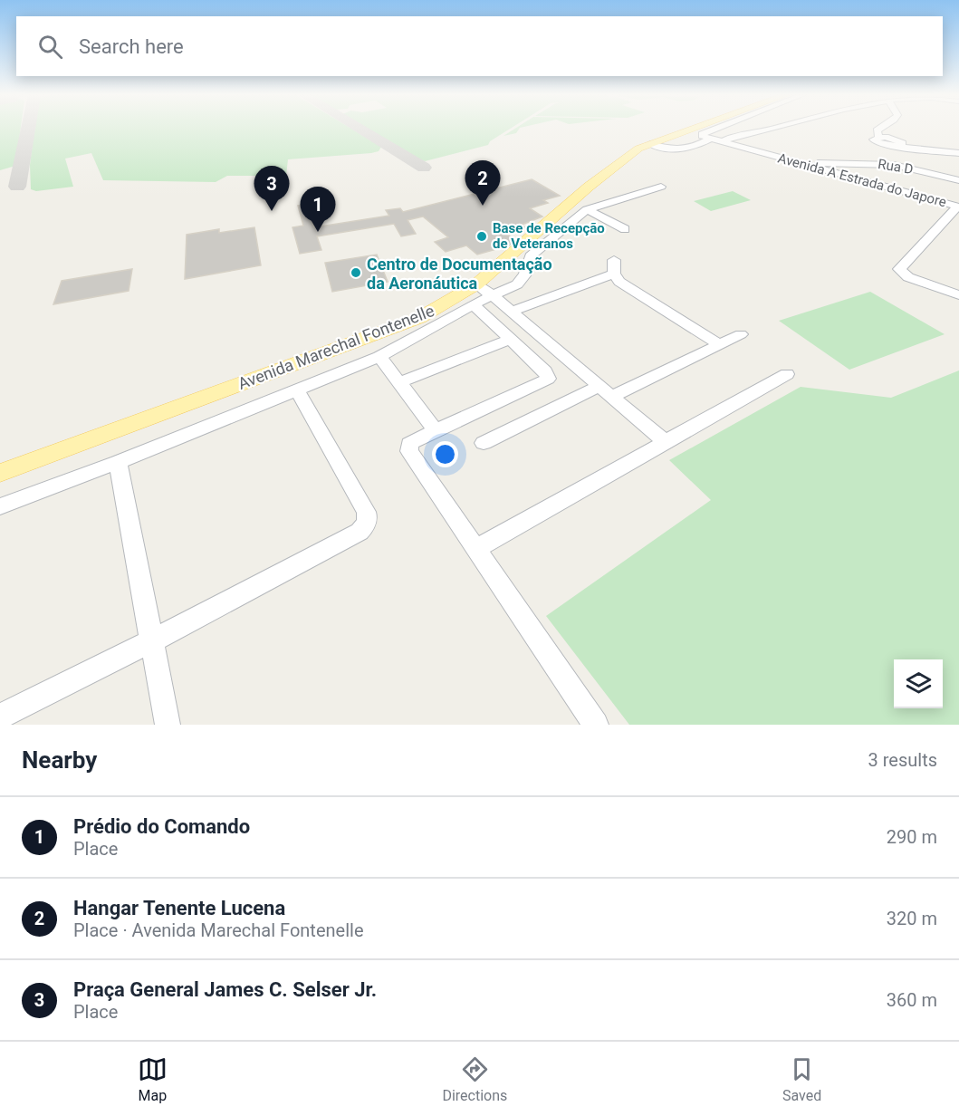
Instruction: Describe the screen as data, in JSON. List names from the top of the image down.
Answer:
{
  "streets": {
    "main road": ["Avenida Marechal Fontenelle"],
    "street": ["Rua D", "Avenida A Estrada do Japore"]
  },
  "crossings": [
    ["Rua D", "Avenida A Estrada do Japore"]
  ],
  "places": ["Base de Recepção de Veteranos", "Centro de Documentação da Aeronáutica"],
  "page": {
    "search": "Search here",
    "pins": ["2", "3", "1"],
    "heading": ["Nearby", "3 results"],
    "list": [
      {
        "mark": "1",
        "name": "Prédio do Comando",
        "note": "Place",
        "value": "290 m"
      },
      {
        "mark": "2",
        "name": "Hangar Tenente Lucena",
        "note": "Place · Avenida Marechal Fontenelle",
        "value": "320 m"
      },
      {
        "mark": "3",
        "name": "Praça General James C. Selser Jr.",
        "note": "Place",
        "value": "360 m"
      }
    ],
    "nav": ["Map", "Directions", "Saved"]
  }
}
